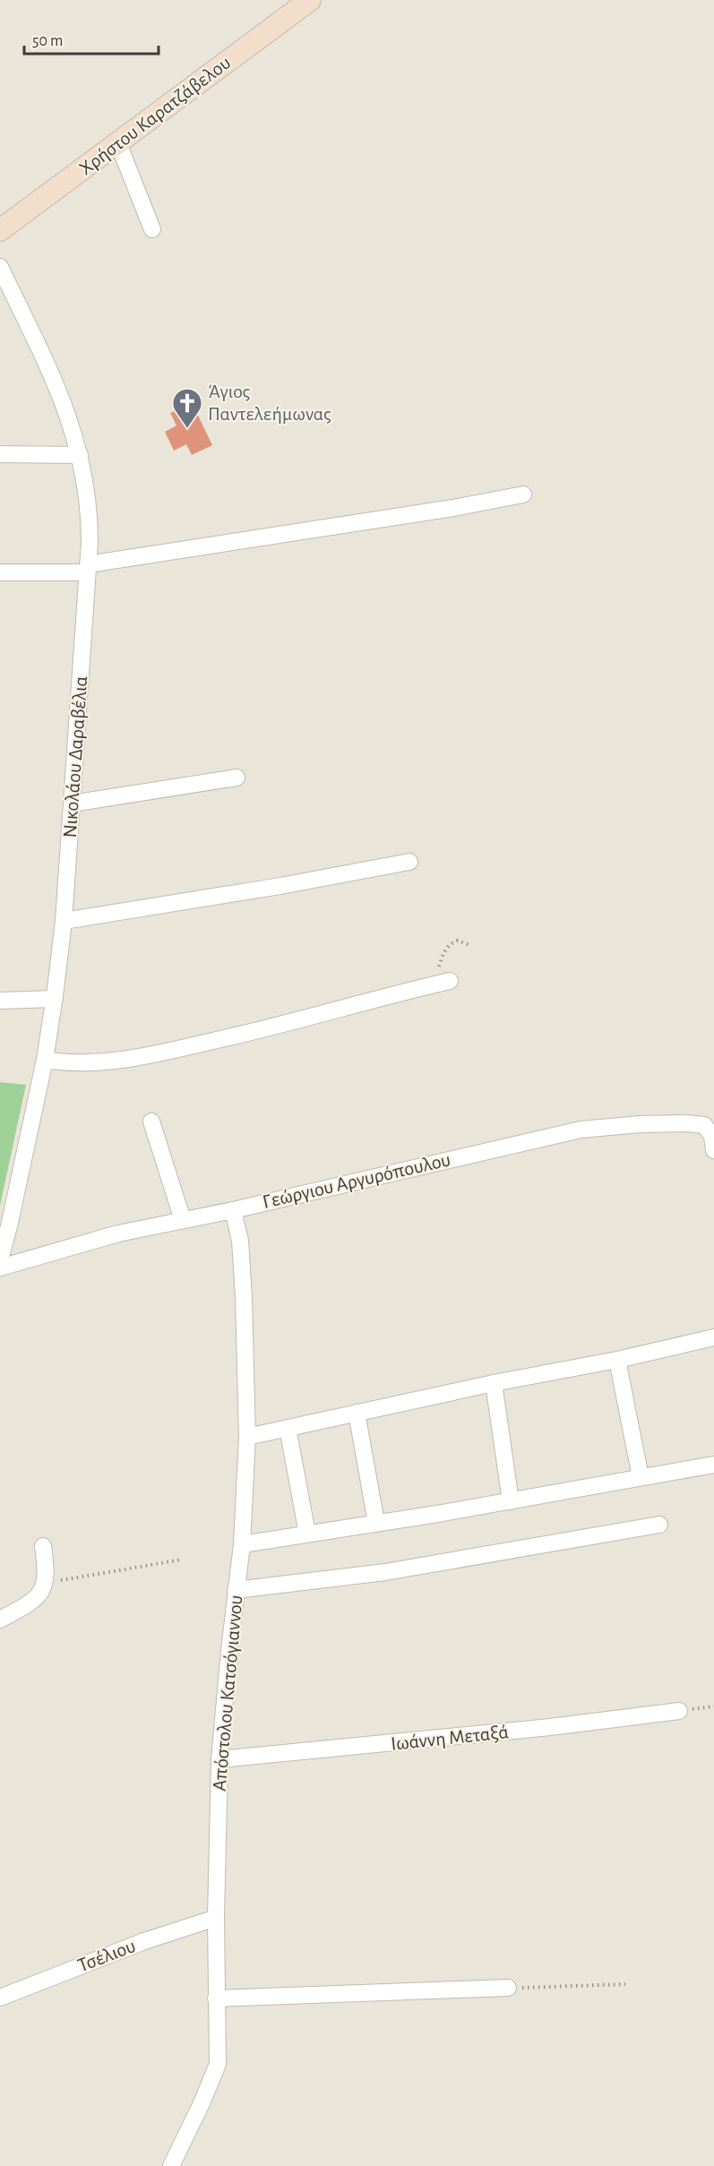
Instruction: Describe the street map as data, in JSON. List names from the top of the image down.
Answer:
{
  "streets": {
    "street": [
      "Χρήστου Καρατζάβελου",
      "Νικολάου Δαραβέλια",
      "Γεώργιου Αργυρόπουλου",
      "Απόστολου Κατσόγιαννου",
      "Ιωάννη Μεταξά",
      "Τσέλιου"
    ]
  },
  "crossings": [
    ["Γεώργιου Αργυρόπουλου", "Απόστολου Κατσόγιαννου"],
    ["Απόστολου Κατσόγιαννου", "Ιωάννη Μεταξά"],
    ["Απόστολου Κατσόγιαννου", "Τσέλιου"]
  ],
  "places": {
    "church": ["Άγιος Παντελεήμωνας"]
  },
  "scale_bar": "50 m"
}
